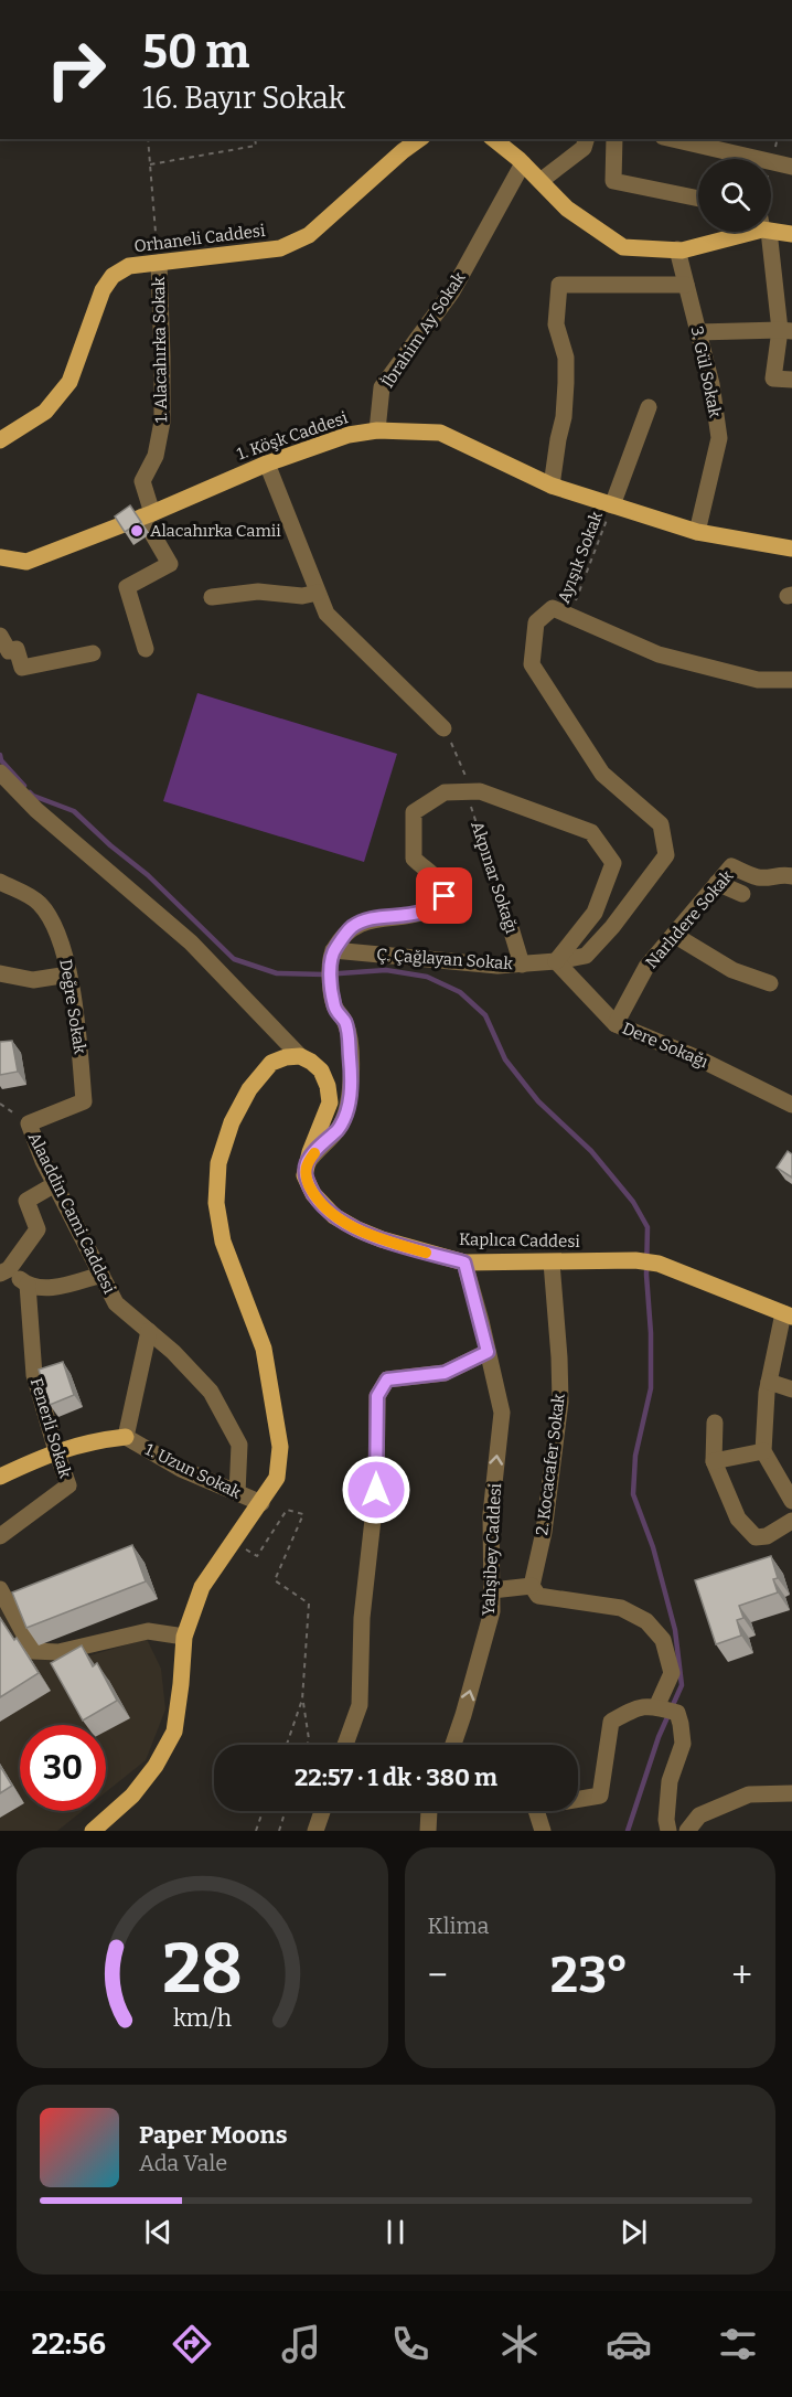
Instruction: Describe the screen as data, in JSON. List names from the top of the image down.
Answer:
{
  "streets": {
    "main road": ["Orhaneli Caddesi", "1. Köşk Caddesi", "Kaplıca Caddesi"],
    "street": [
      "İbrahim Ay Sokak",
      "1. Alacahırka Sokak",
      "3. Gül Sokak",
      "Akpınar Sokağı",
      "Narlıdere Sokak",
      "Ç. Çağlayan Sokak",
      "Değre Sokak",
      "Dere Sokağı",
      "Alaaddin Cami Caddesi",
      "Fenerli Sokak",
      "2. Kocacafer Sokak",
      "1. Uzun Sokak",
      "Yahşibey Caddesi"
    ],
    "path": ["Ayışık Sokak"]
  },
  "crossings": [
    ["Orhaneli Caddesi", "1. Alacahırka Sokak"],
    ["İbrahim Ay Sokak", "1. Köşk Caddesi"],
    ["1. Alacahırka Sokak", "1. Köşk Caddesi"],
    ["3. Gül Sokak", "1. Köşk Caddesi"],
    ["1. Köşk Caddesi", "Ayışık Sokak"],
    ["Ayışık Sokak", "Ç. Çağlayan Sokak"],
    ["Akpınar Sokağı", "Ç. Çağlayan Sokak"],
    ["Narlıdere Sokak", "Dere Sokağı"],
    ["Ç. Çağlayan Sokak", "Dere Sokağı"],
    ["Değre Sokak", "Alaaddin Cami Caddesi"],
    ["Alaaddin Cami Caddesi", "1. Uzun Sokak"],
    ["Kaplıca Caddesi", "2. Kocacafer Sokak"],
    ["Kaplıca Caddesi", "Yahşibey Caddesi"]
  ],
  "one_way": ["Yahşibey Caddesi"],
  "places": ["Alacahırka Camii"],
  "page": {
    "turn": ["50 m", "16. Bayır Sokak"],
    "limit": "30",
    "trip": "22:57 · 1 dk · 380 m",
    "tile": "Klima",
    "heat": ["−", "23°", "+"],
    "song": ["Paper Moons", "Ada Vale"],
    "tabs": "22:56",
    "gauge": ["28", "km/h"]
  }
}
